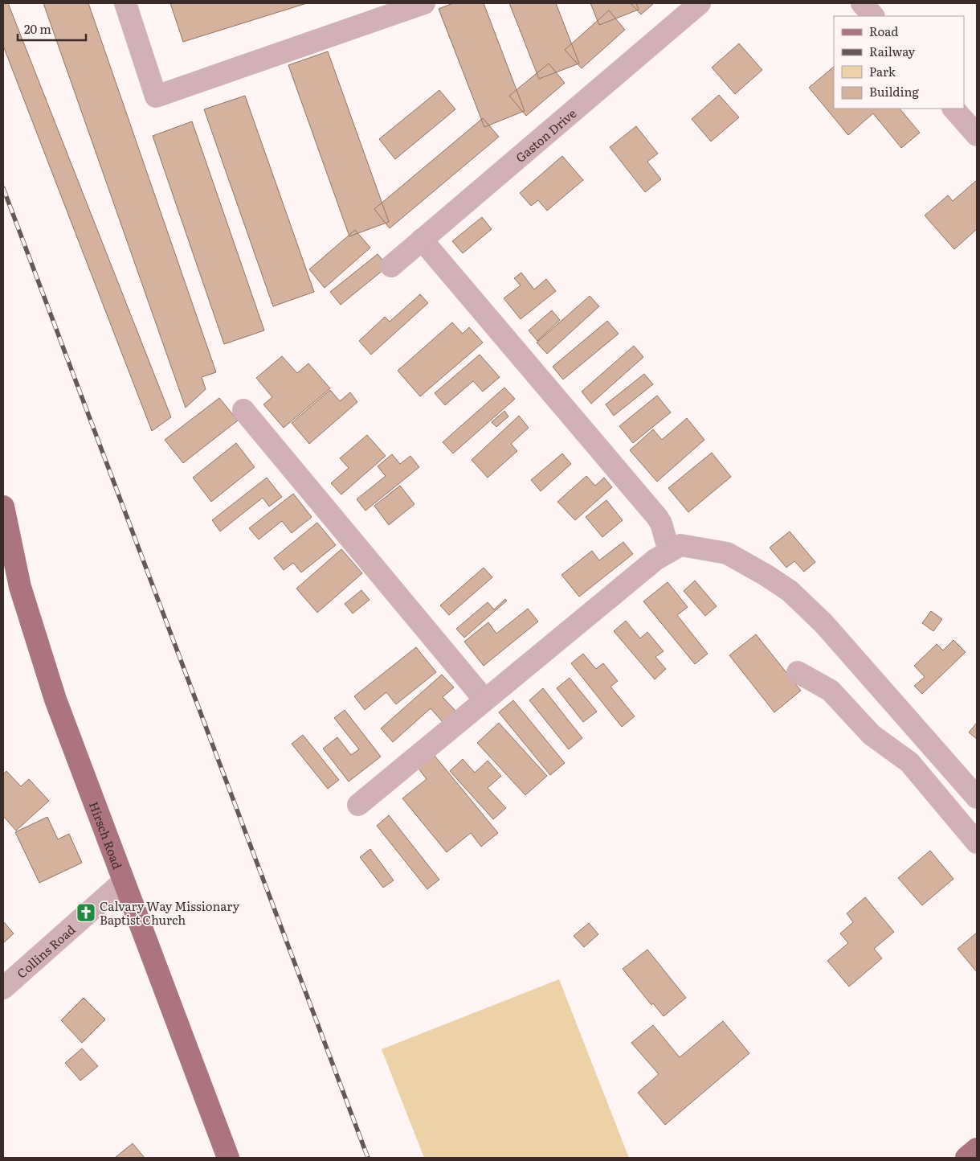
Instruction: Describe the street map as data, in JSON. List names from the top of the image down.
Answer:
{
  "streets": {
    "main road": ["Hirsch Road"],
    "street": ["Gaston Drive", "Collins Road"]
  },
  "crossings": [
    ["Hirsch Road", "Collins Road"]
  ],
  "places": {
    "church": ["Calvary Way Missionary Baptist Church"]
  },
  "legend": [
    "Road",
    "Railway",
    "Park",
    "Building"
  ],
  "scale_bar": "20 m"
}
